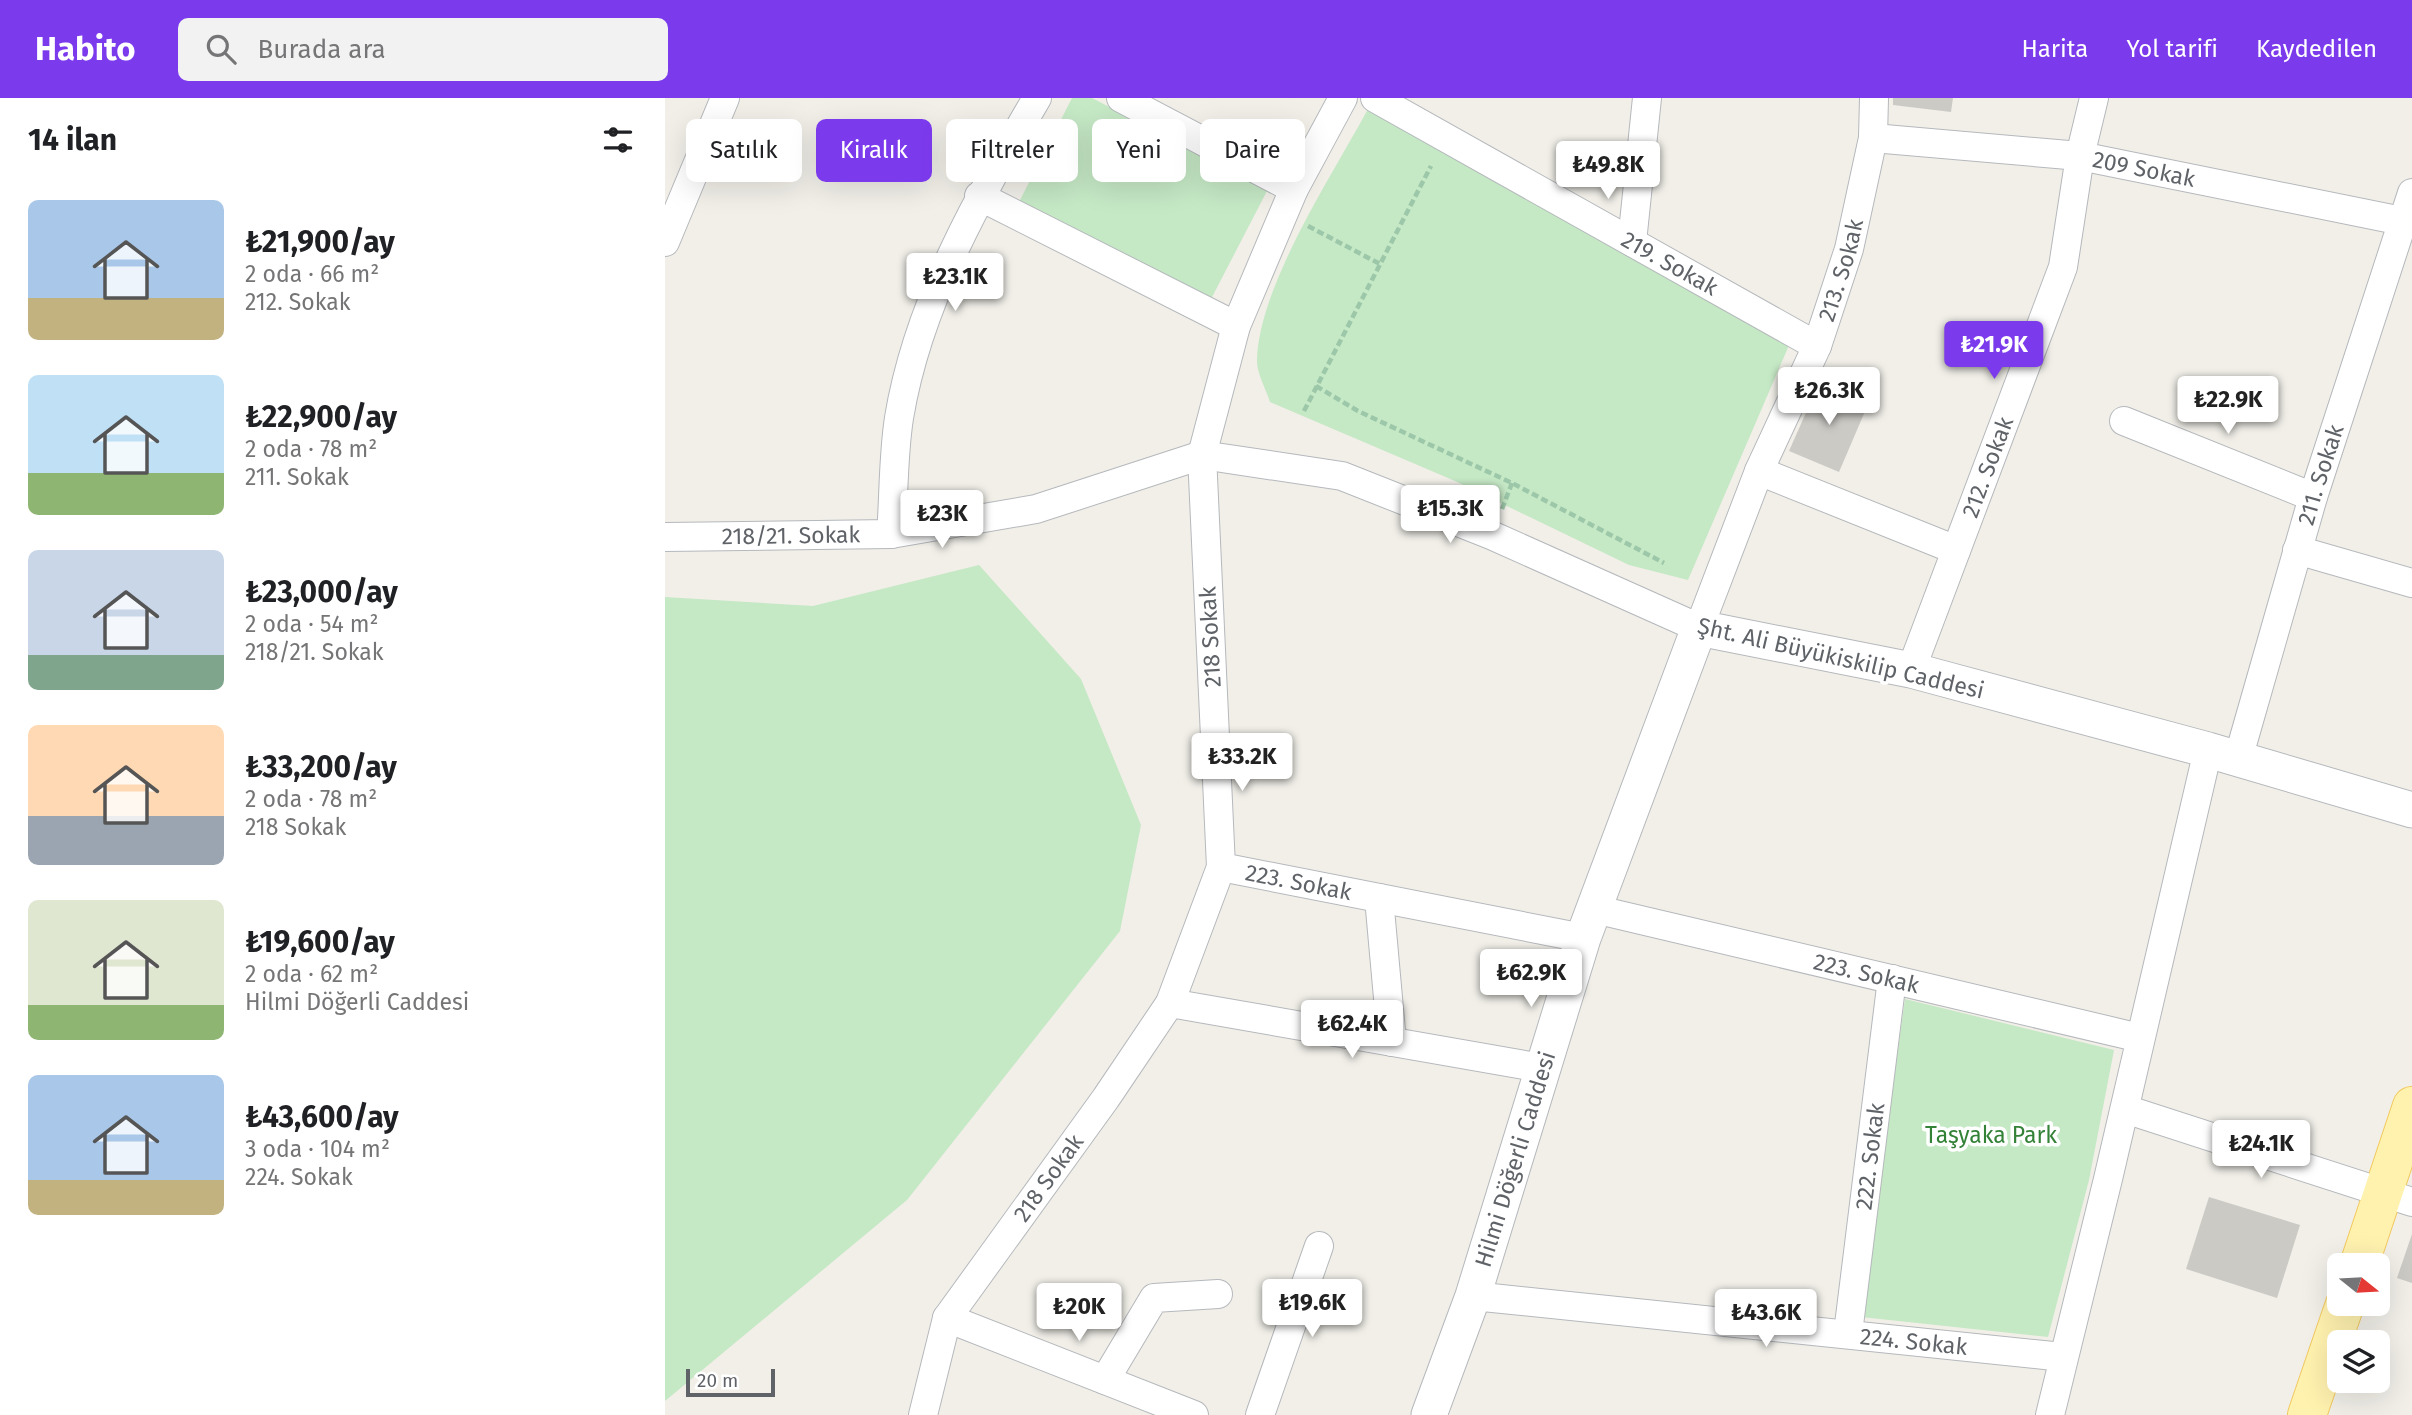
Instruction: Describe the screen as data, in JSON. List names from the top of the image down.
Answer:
{
  "streets": {
    "street": [
      "209 Sokak",
      "219. Sokak",
      "213. Sokak",
      "212. Sokak",
      "211. Sokak",
      "218/21. Sokak",
      "218 Sokak",
      "Şht. Ali Büyükiskilip Caddesi",
      "223. Sokak",
      "222. Sokak",
      "Hilmi Döğerli Caddesi",
      "224. Sokak"
    ]
  },
  "crossings": [
    ["209 Sokak", "213. Sokak"],
    ["209 Sokak", "212. Sokak"],
    ["209 Sokak", "211. Sokak"],
    ["219. Sokak", "213. Sokak"],
    ["213. Sokak", "Şht. Ali Büyükiskilip Caddesi"],
    ["213. Sokak", "Hilmi Döğerli Caddesi"],
    ["212. Sokak", "Şht. Ali Büyükiskilip Caddesi"],
    ["211. Sokak", "Şht. Ali Büyükiskilip Caddesi"],
    ["211. Sokak", "223. Sokak"],
    ["211. Sokak", "224. Sokak"],
    ["218/21. Sokak", "218 Sokak"],
    ["218/21. Sokak", "Şht. Ali Büyükiskilip Caddesi"],
    ["218 Sokak", "Şht. Ali Büyükiskilip Caddesi"],
    ["218 Sokak", "223. Sokak"],
    ["Şht. Ali Büyükiskilip Caddesi", "Hilmi Döğerli Caddesi"],
    ["223. Sokak", "222. Sokak"],
    ["223. Sokak", "Hilmi Döğerli Caddesi"],
    ["222. Sokak", "224. Sokak"],
    ["Hilmi Döğerli Caddesi", "224. Sokak"]
  ],
  "parks": ["Taşyaka Park"],
  "scale_bar": "20 m",
  "north": "right",
  "page": {
    "header": "Habito",
    "search": "Burada ara",
    "nav": ["Harita", "Yol tarifi", "Kaydedilen"],
    "heading": "14 ilan",
    "chip": [
      "Satılık",
      "Kiralık",
      "Filtreler",
      "Yeni",
      "Daire"
    ],
    "price": [
      "₺49.8K",
      "₺23.1K",
      "₺21.9K",
      "₺26.3K",
      "₺22.9K",
      "₺15.3K",
      "₺23K",
      "₺33.2K",
      "₺62.9K",
      "₺62.4K",
      "₺24.1K",
      "₺19.6K",
      "₺20K",
      "₺43.6K"
    ],
    "list": [
      {
        "name": "₺21,900/ay",
        "note": "2 oda · 66 m² · 212. Sokak"
      },
      {
        "name": "₺22,900/ay",
        "note": "2 oda · 78 m² · 211. Sokak"
      },
      {
        "name": "₺23,000/ay",
        "note": "2 oda · 54 m² · 218/21. Sokak"
      },
      {
        "name": "₺33,200/ay",
        "note": "2 oda · 78 m² · 218 Sokak"
      },
      {
        "name": "₺19,600/ay",
        "note": "2 oda · 62 m² · Hilmi Döğerli Caddesi"
      },
      {
        "name": "₺43,600/ay",
        "note": "3 oda · 104 m² · 224. Sokak"
      }
    ],
    "scale": "20 m"
  }
}
